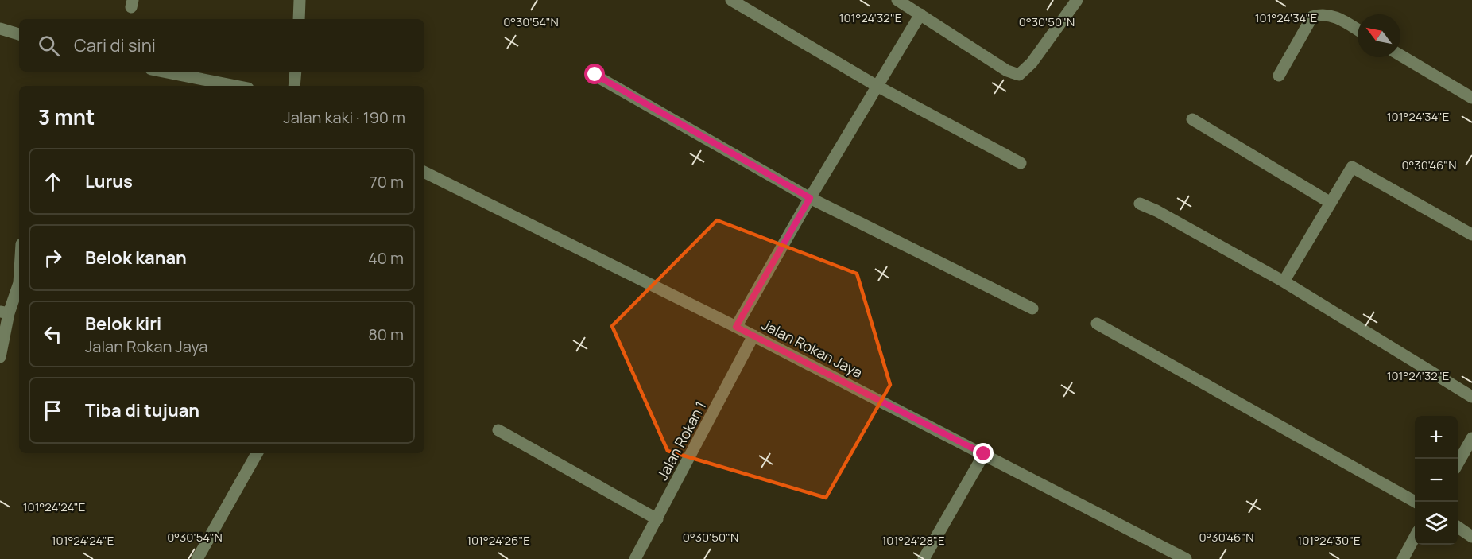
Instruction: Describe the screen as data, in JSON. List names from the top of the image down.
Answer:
{
  "streets": {
    "street": ["Jalan Rokan Jaya", "Jalan Rokan 1"]
  },
  "crossings": [
    ["Jalan Rokan Jaya", "Jalan Rokan 1"]
  ],
  "north": "top left",
  "page": {
    "search": "Cari di sini",
    "heading": ["3 mnt", "Jalan kaki · 190 m"],
    "list": [
      ["Lurus", "70 m"],
      ["Belok kanan", "40 m"],
      ["Belok kiri", "Jalan Rokan Jaya", "80 m"],
      "Tiba di tujuan"
    ],
    "map_buttons": ["+", "−"]
  },
  "coordinates": [
    "101°24'32\"E",
    "101°24'34\"E",
    "0°30'54\"N",
    "0°30'50\"N",
    "0°30'46\"N",
    "101°24'24\"E",
    "101°24'26\"E",
    "101°24'28\"E",
    "101°24'30\"E"
  ]
}
